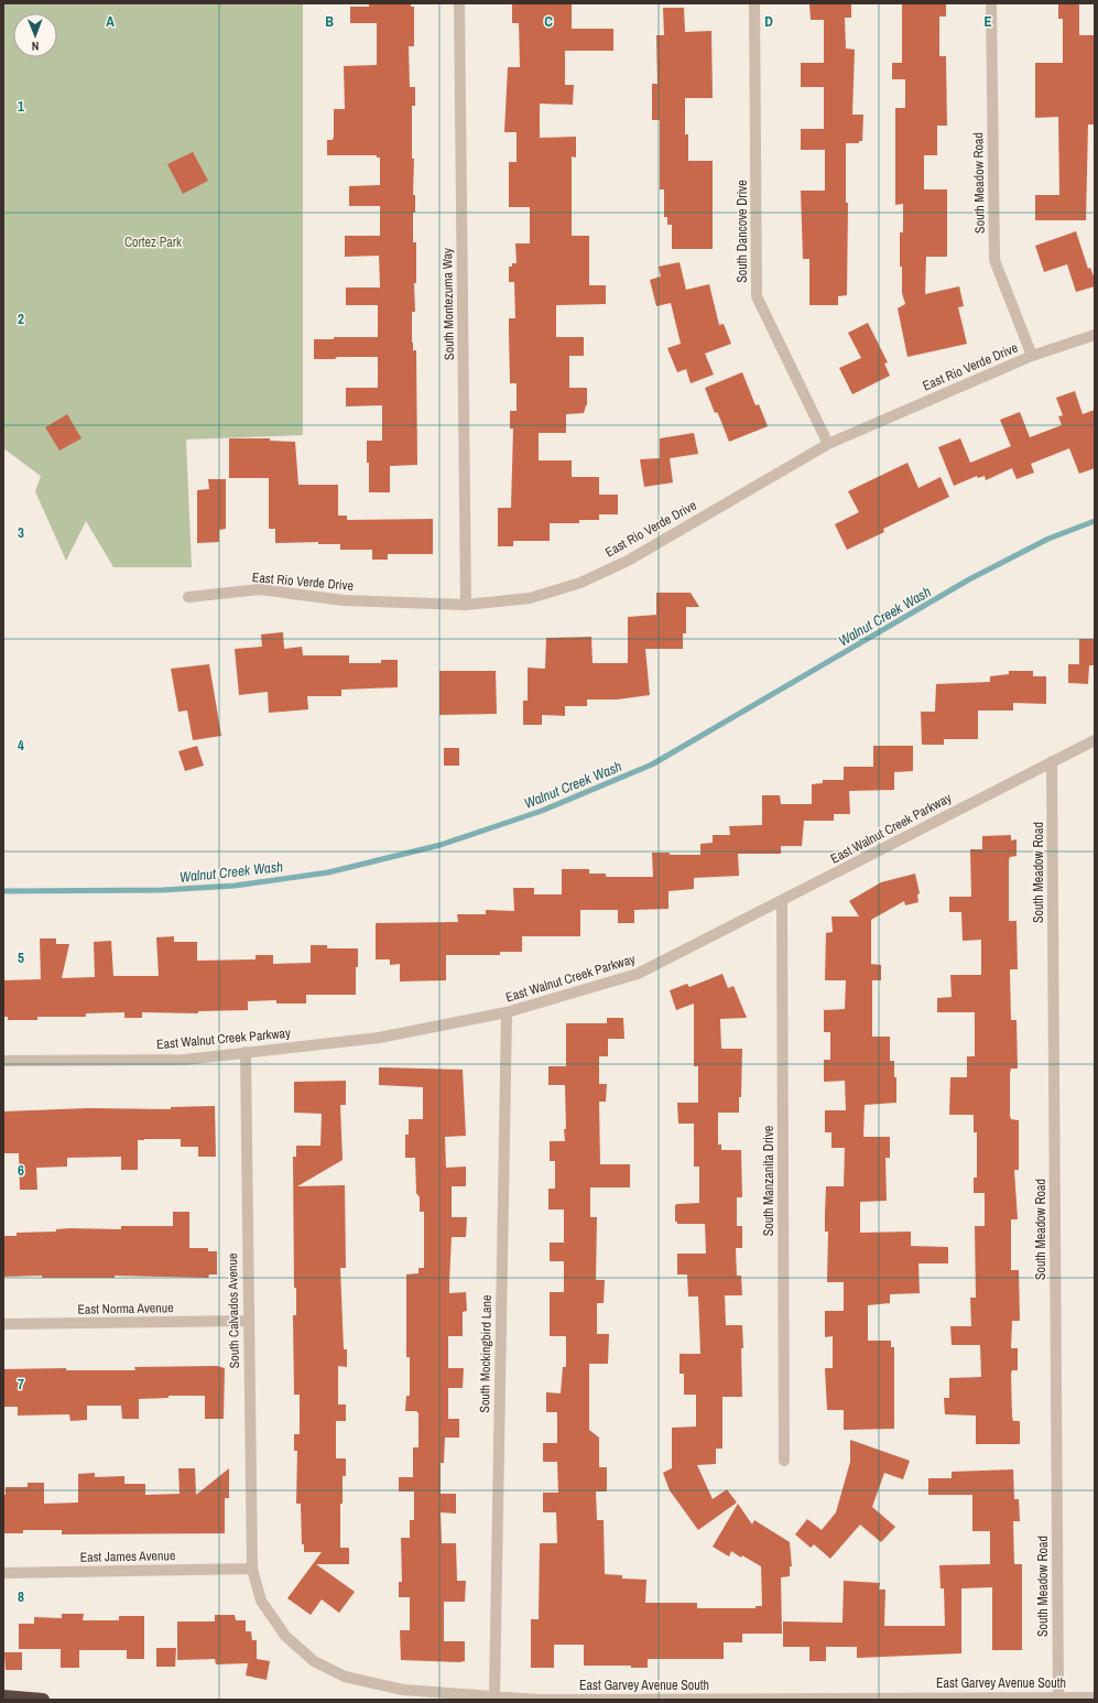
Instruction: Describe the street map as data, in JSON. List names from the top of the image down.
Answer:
{
  "streets": {
    "street": [
      "South Meadow Road",
      "South Dancove Drive",
      "South Montezuma Way",
      "East Rio Verde Drive",
      "East Walnut Creek Parkway",
      "South Manzanita Drive",
      "East Norma Avenue",
      "South Calvados Avenue",
      "South Mockingbird Lane",
      "East James Avenue",
      "East Garvey Avenue South"
    ]
  },
  "crossings": [
    ["South Meadow Road", "East Rio Verde Drive"],
    ["South Meadow Road", "East Walnut Creek Parkway"],
    ["South Meadow Road", "East Garvey Avenue South"],
    ["South Dancove Drive", "East Rio Verde Drive"],
    ["South Montezuma Way", "East Rio Verde Drive"],
    ["East Walnut Creek Parkway", "South Manzanita Drive"],
    ["East Walnut Creek Parkway", "South Calvados Avenue"],
    ["East Walnut Creek Parkway", "South Mockingbird Lane"],
    ["East Norma Avenue", "South Calvados Avenue"],
    ["South Calvados Avenue", "East James Avenue"],
    ["South Calvados Avenue", "East Garvey Avenue South"],
    ["South Mockingbird Lane", "East Garvey Avenue South"],
    ["East James Avenue", "East Garvey Avenue South"]
  ],
  "water": ["Walnut Creek Wash"],
  "parks": ["Cortez Park"],
  "north": "bottom",
  "grid": {
    "columns": [
      "A",
      "B",
      "C",
      "D",
      "E"
    ],
    "rows": [
      "1",
      "2",
      "3",
      "4",
      "5",
      "6",
      "7",
      "8"
    ]
  }
}
